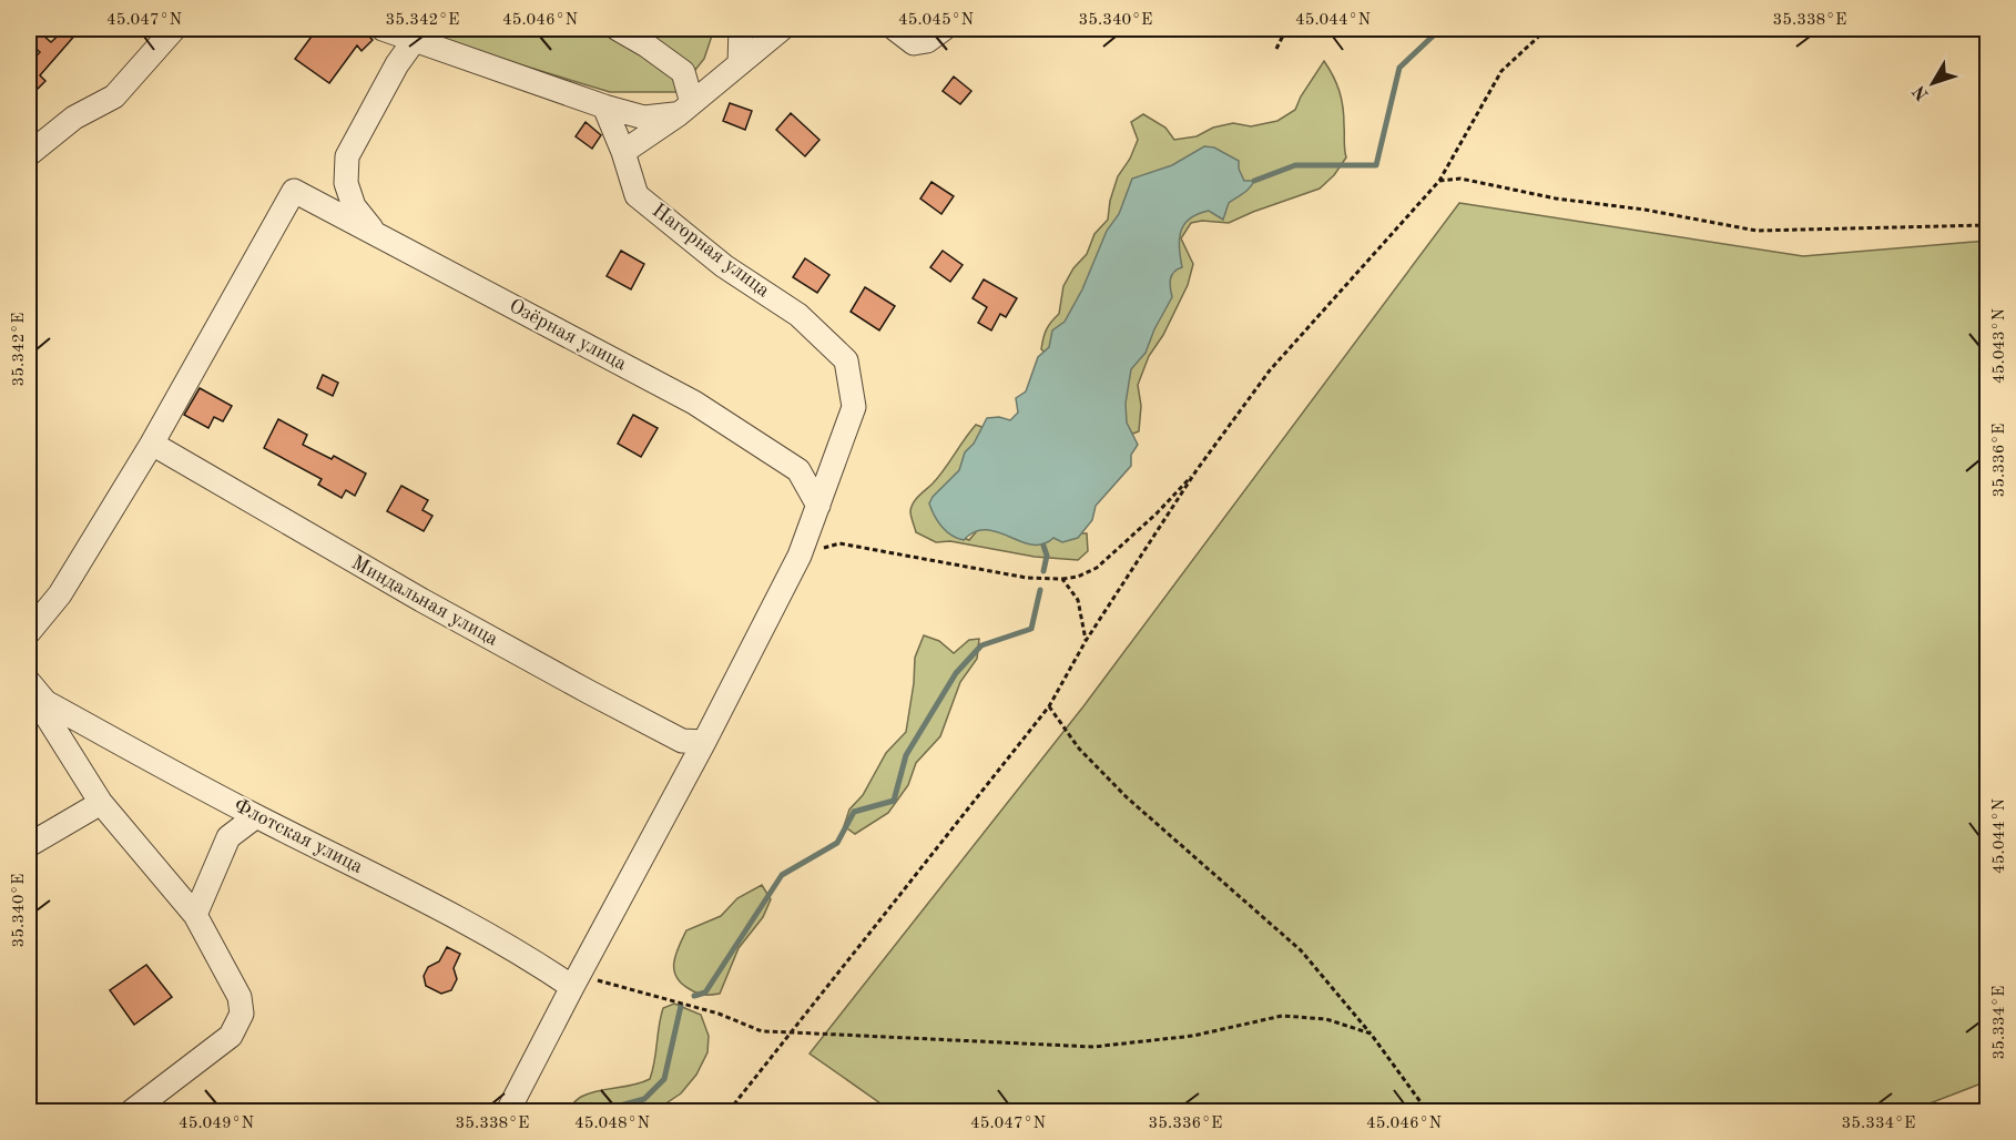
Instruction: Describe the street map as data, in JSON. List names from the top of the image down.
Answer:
{
  "streets": {
    "street": [
      "Нагорная улица",
      "Озёрная улица",
      "Миндальная улица",
      "Флотская улица"
    ]
  },
  "crossings": [
    ["Нагорная улица", "Озёрная улица"],
    ["Озёрная улица", "Миндальная улица"]
  ],
  "north": "bottom left",
  "coordinates": [
    "45.047°N",
    "35.342°E",
    "45.046°N",
    "45.045°N",
    "35.340°E",
    "45.044°N",
    "35.338°E",
    "45.043°N",
    "35.336°E",
    "35.334°E",
    "45.049°N",
    "45.048°N"
  ]
}
